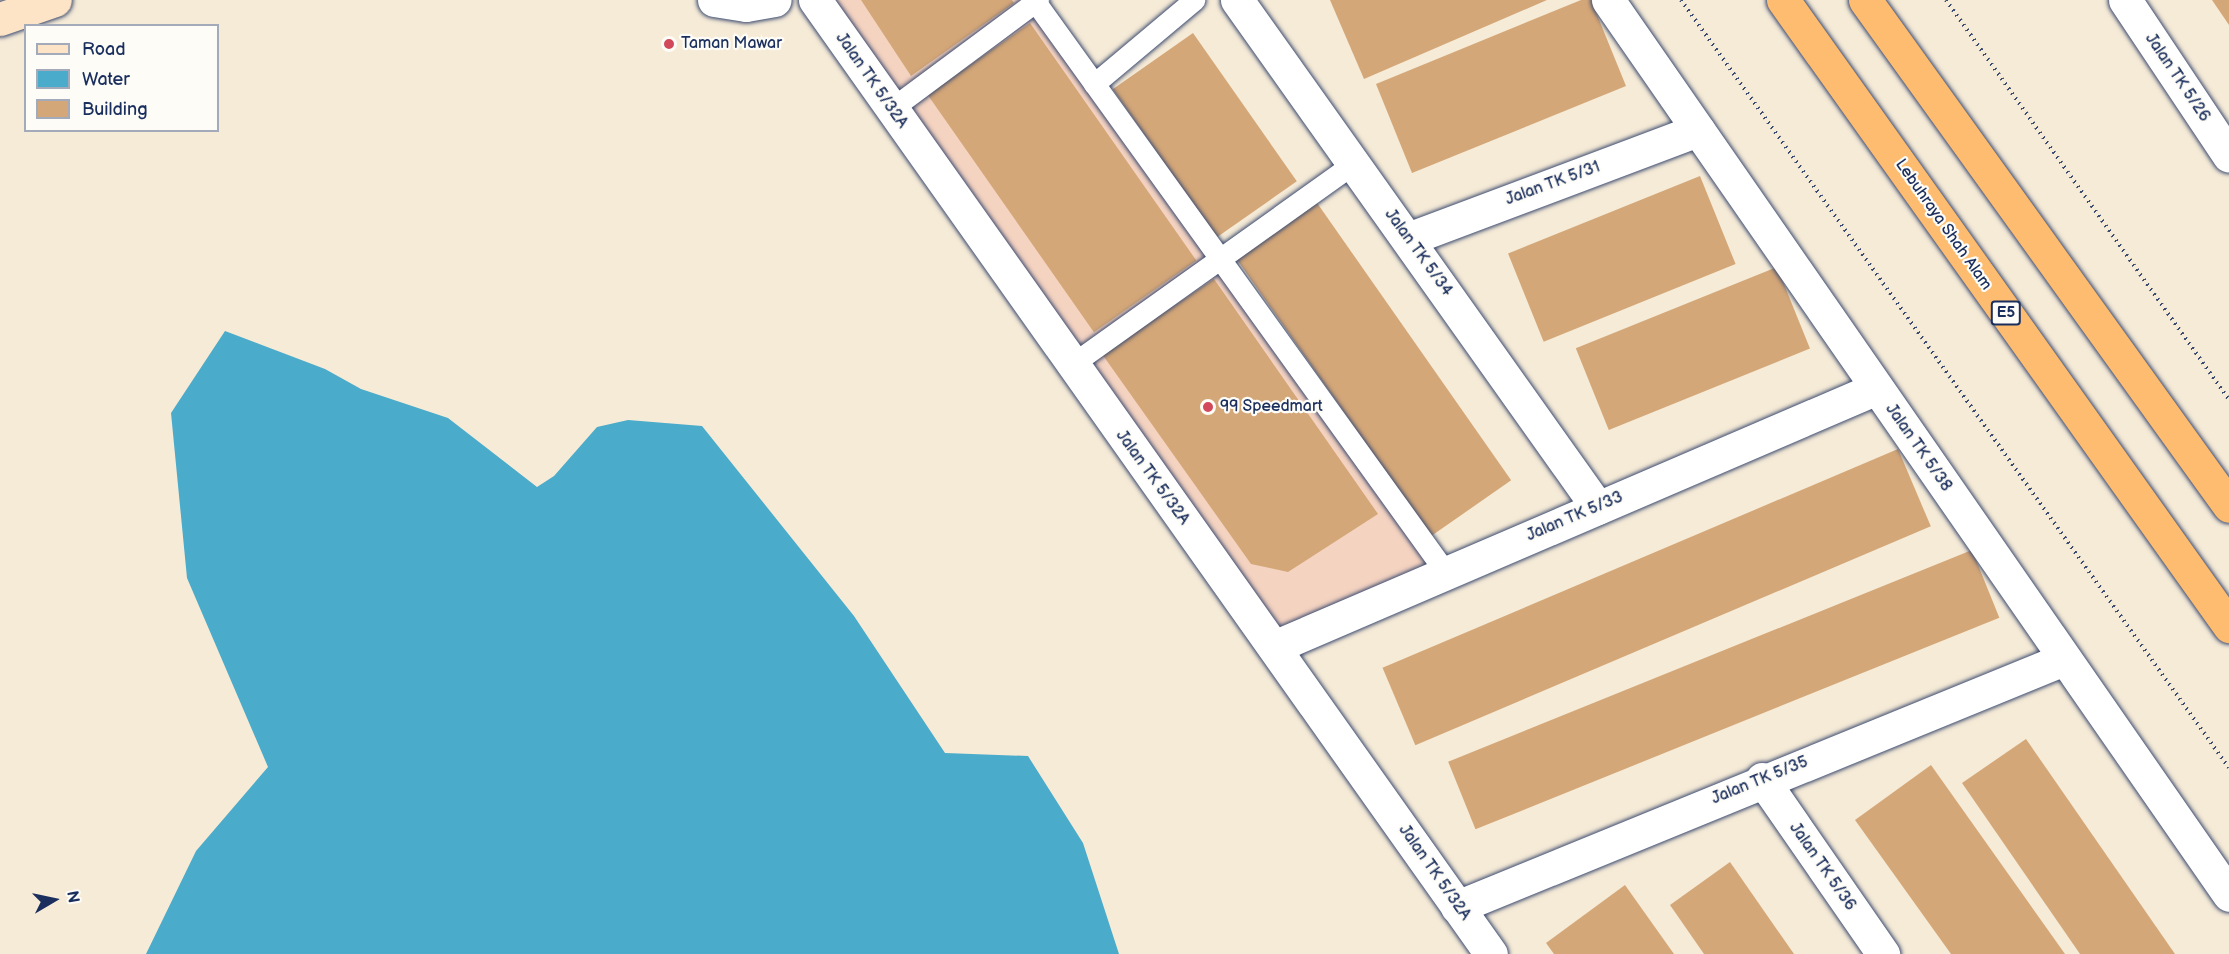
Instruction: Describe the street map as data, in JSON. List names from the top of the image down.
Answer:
{
  "streets": {
    "highway": ["Lebuhraya Shah Alam", "E5"],
    "street": [
      "Jalan TK 5/26",
      "Jalan TK 5/32A",
      "Jalan TK 5/31",
      "Jalan TK 5/34",
      "Jalan TK 5/38",
      "Jalan TK 5/33",
      "Jalan TK 5/35",
      "Jalan TK 5/36"
    ]
  },
  "crossings": [
    ["Jalan TK 5/32A", "Jalan TK 5/33"],
    ["Jalan TK 5/32A", "Jalan TK 5/35"],
    ["Jalan TK 5/31", "Jalan TK 5/34"],
    ["Jalan TK 5/31", "Jalan TK 5/38"],
    ["Jalan TK 5/34", "Jalan TK 5/33"],
    ["Jalan TK 5/38", "Jalan TK 5/33"],
    ["Jalan TK 5/38", "Jalan TK 5/35"],
    ["Jalan TK 5/35", "Jalan TK 5/36"]
  ],
  "places": ["Taman Mawar", "99 Speedmart"],
  "legend": ["Road", "Water", "Building"],
  "north": "right"
}
